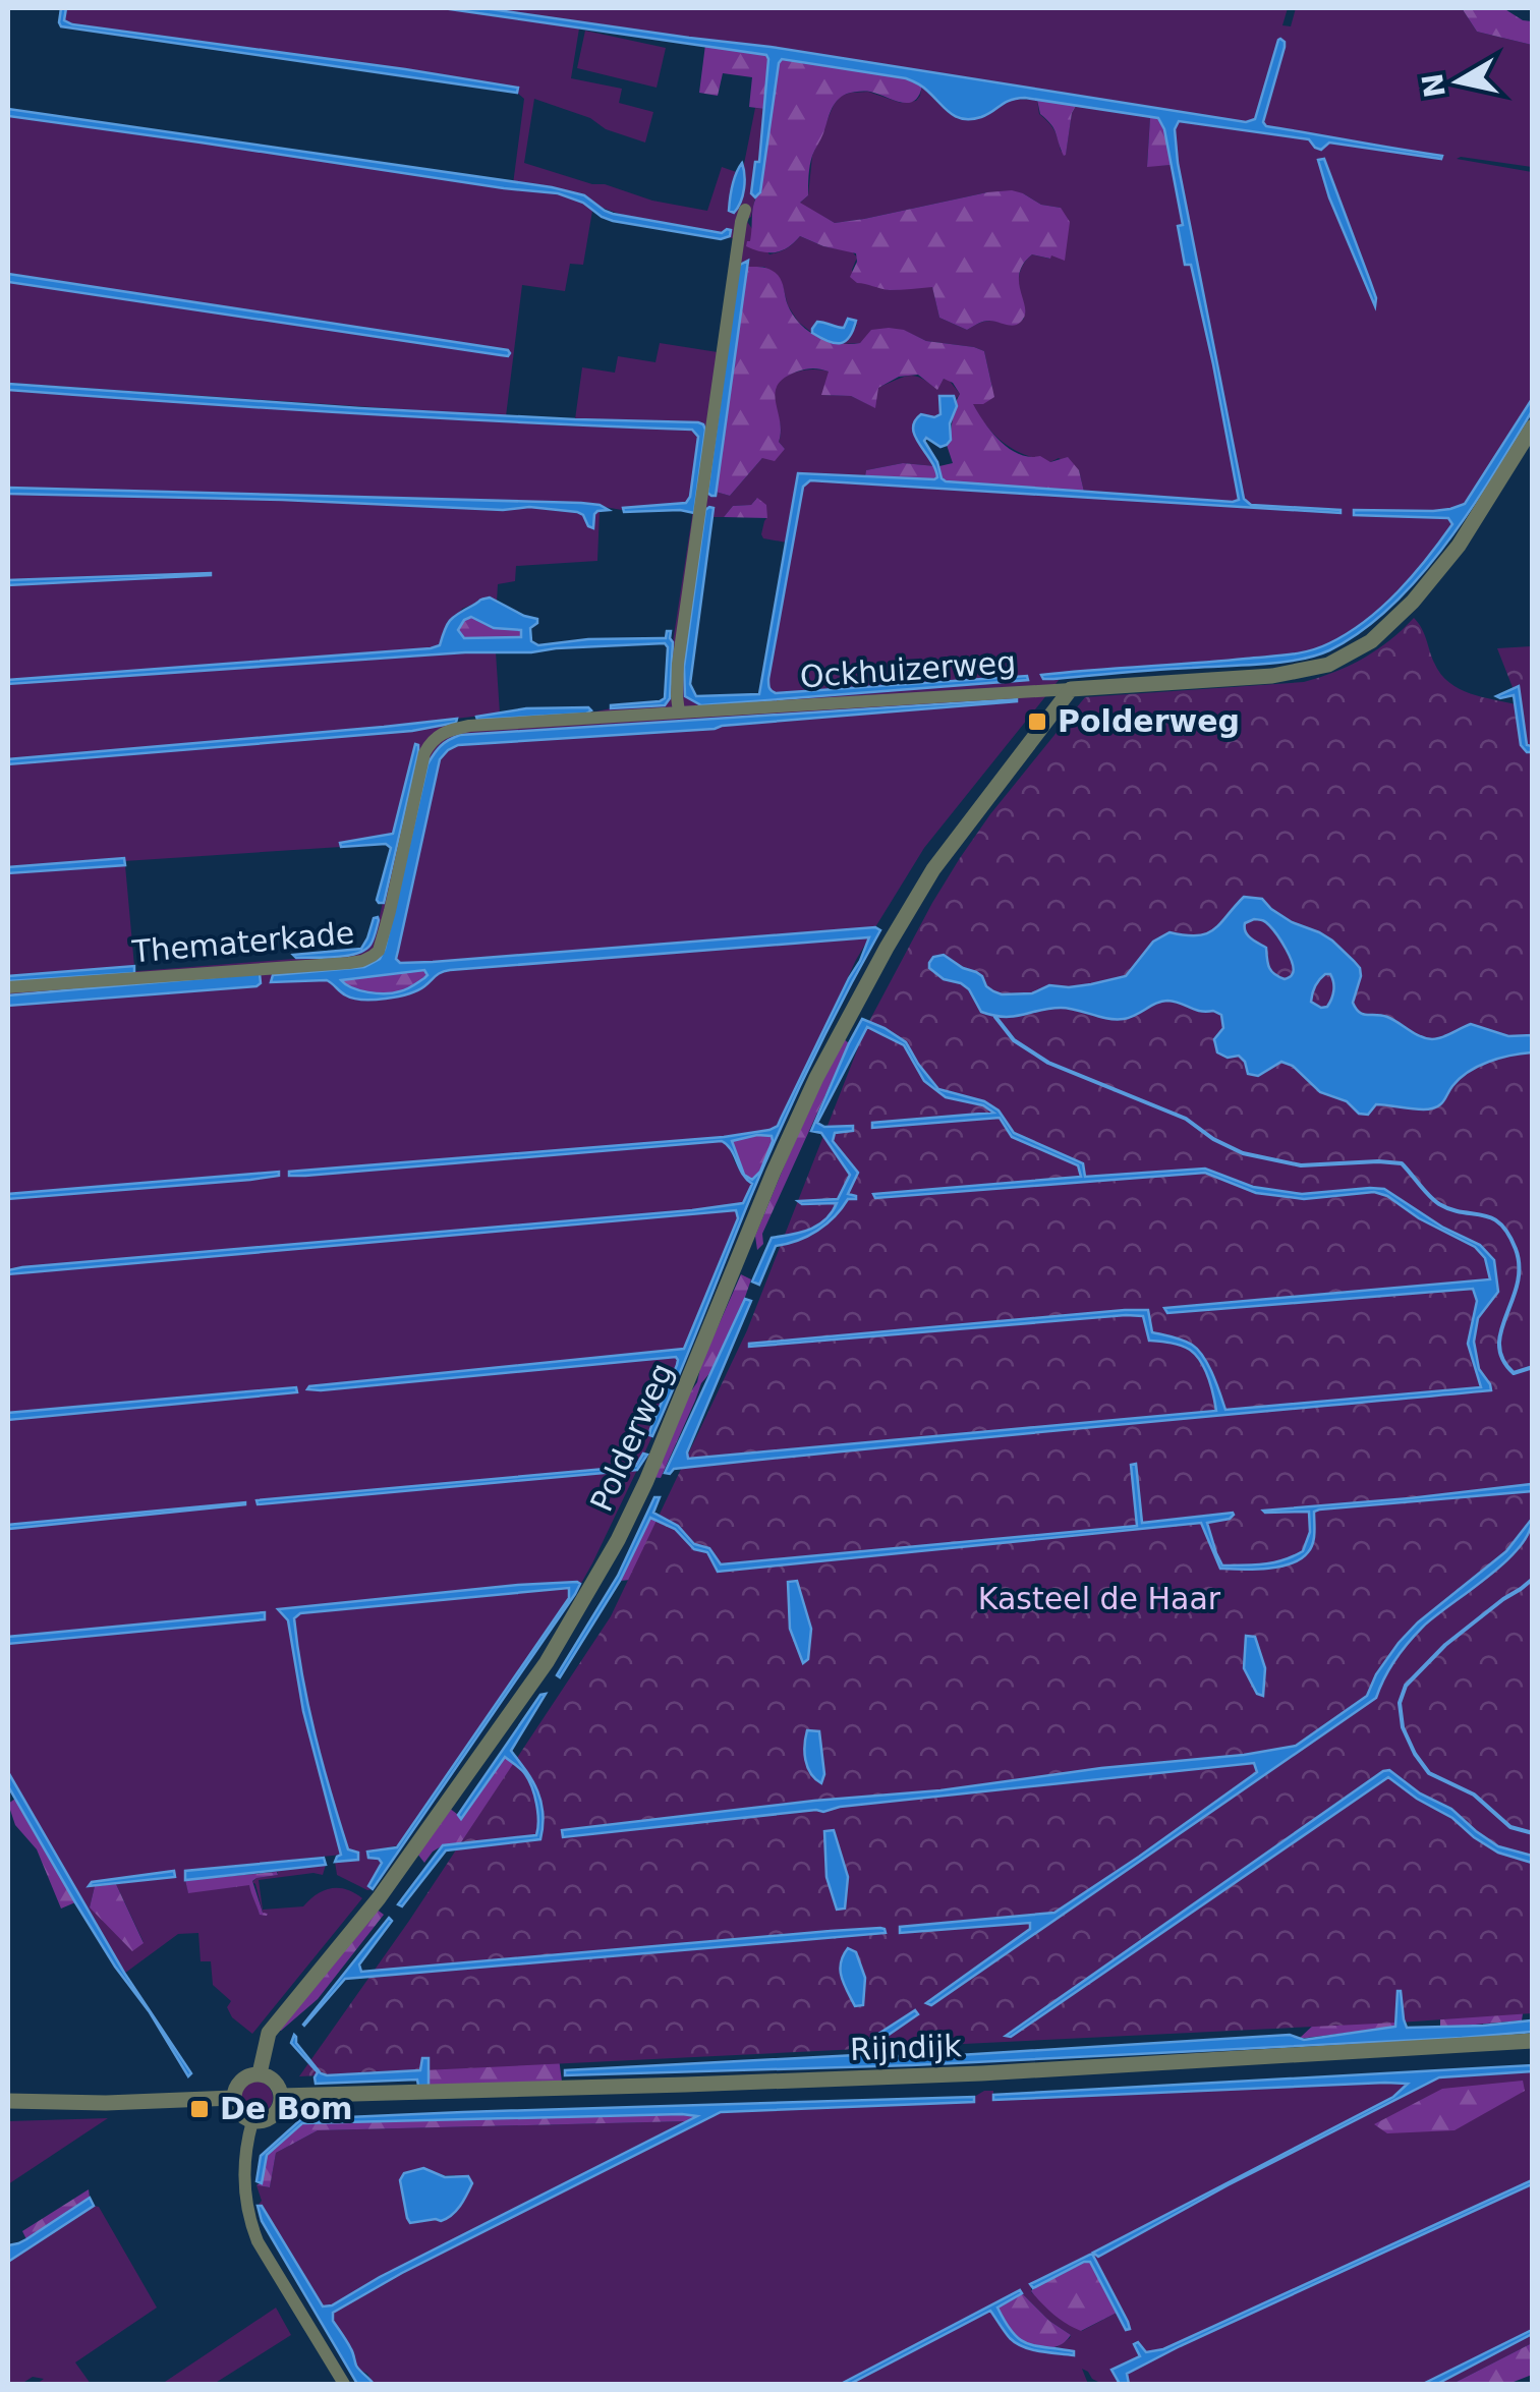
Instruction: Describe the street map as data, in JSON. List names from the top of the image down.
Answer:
{
  "streets": {
    "street": [
      "Ockhuizerweg",
      "Thematerkade",
      "Polderweg",
      "Rijndijk"
    ]
  },
  "crossings": [
    ["Ockhuizerweg", "Thematerkade"],
    ["Ockhuizerweg", "Polderweg"],
    ["Polderweg", "Rijndijk"]
  ],
  "parks": ["Kasteel de Haar"],
  "places": {
    "transit": ["Polderweg", "De Bom"]
  },
  "north": "left"
}
